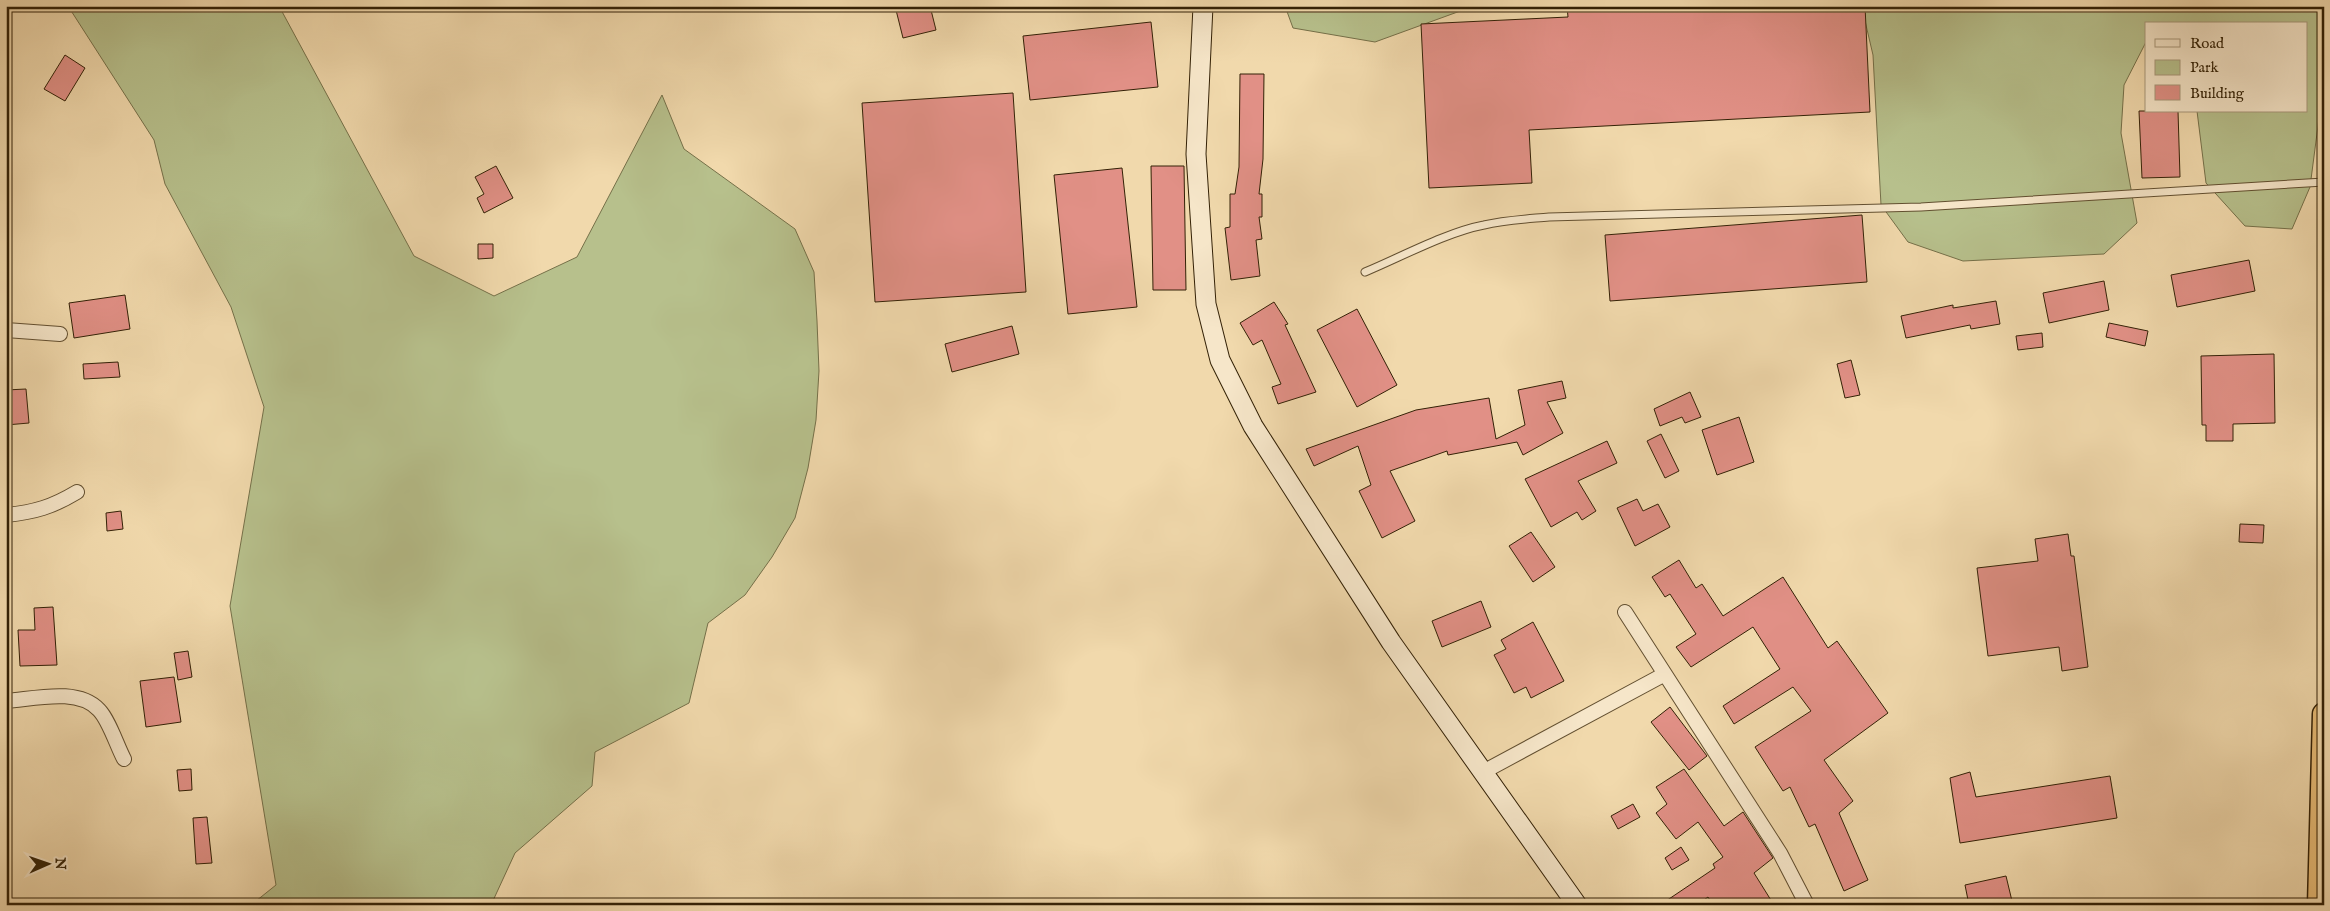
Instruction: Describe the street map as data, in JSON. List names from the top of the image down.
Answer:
{
  "legend": ["Road", "Park", "Building"],
  "north": "right"
}
